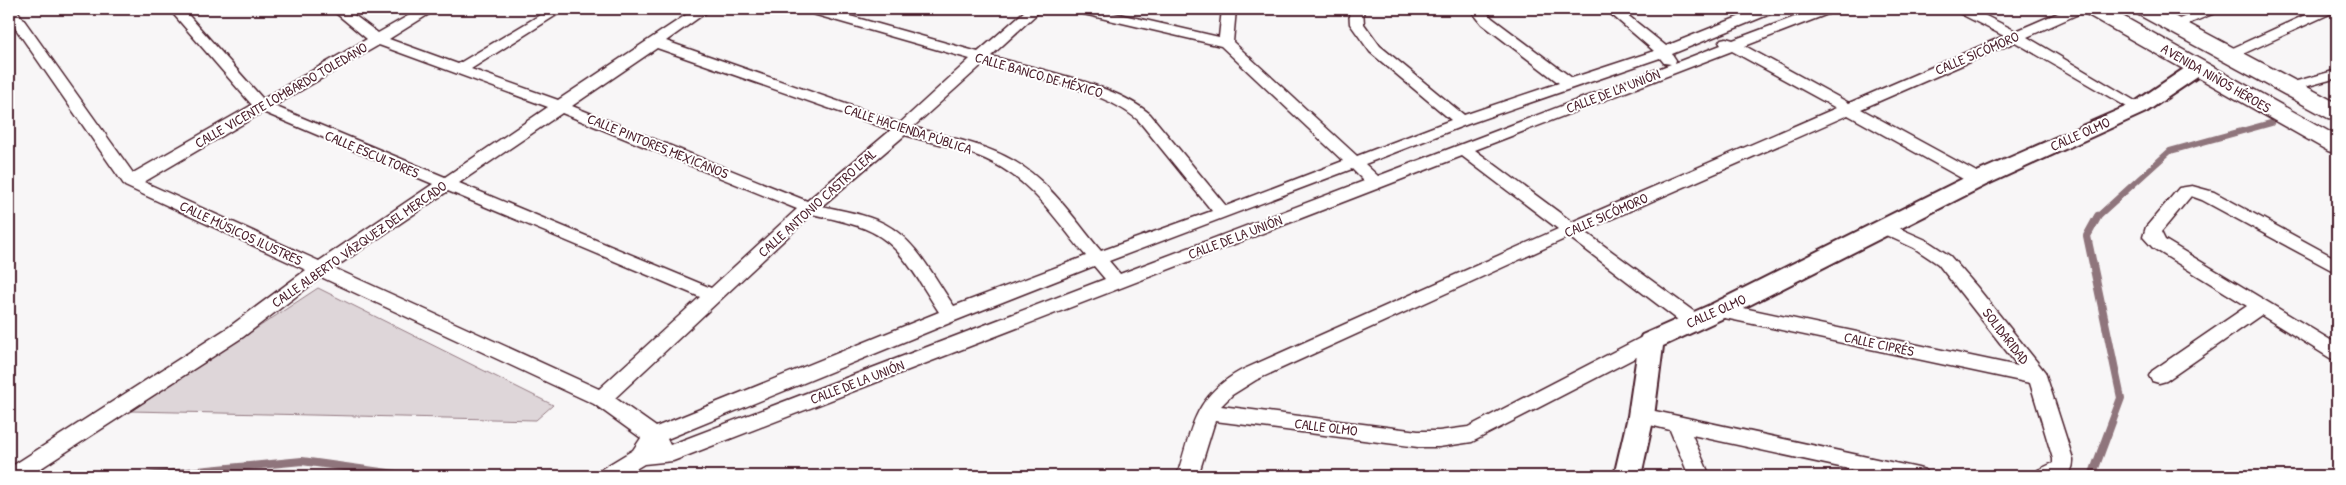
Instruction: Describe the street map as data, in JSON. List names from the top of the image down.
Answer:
{
  "streets": {
    "main road": ["AVENIDA NIÑOS HÉROES"],
    "street": [
      "CALLE SICÓMORO",
      "CALLE BANCO DE MÉXICO",
      "CALLE DE LA UNIÓN",
      "CALLE VICENTE LOMBARDO TOLEDANO",
      "CALLE HACIENDA PÚBLICA",
      "CALLE OLMO",
      "CALLE PINTORES MEXICANOS",
      "CALLE ESCULTORES",
      "CALLE ANTONIO CASTRO LEAL",
      "CALLE MÚSICOS ILUSTRES",
      "CALLE ALBERTO VÁZQUEZ DEL MERCADO",
      "SOLIDARIDAD",
      "CALLE CIPRÉS"
    ]
  },
  "crossings": [
    ["CALLE SICÓMORO", "CALLE OLMO"],
    ["CALLE BANCO DE MÉXICO", "CALLE DE LA UNIÓN"],
    ["CALLE BANCO DE MÉXICO", "CALLE ANTONIO CASTRO LEAL"],
    ["AVENIDA NIÑOS HÉROES", "CALLE OLMO"],
    ["CALLE DE LA UNIÓN", "CALLE HACIENDA PÚBLICA"],
    ["CALLE DE LA UNIÓN", "CALLE PINTORES MEXICANOS"],
    ["CALLE DE LA UNIÓN", "CALLE MÚSICOS ILUSTRES"],
    ["CALLE VICENTE LOMBARDO TOLEDANO", "CALLE PINTORES MEXICANOS"],
    ["CALLE VICENTE LOMBARDO TOLEDANO", "CALLE ESCULTORES"],
    ["CALLE VICENTE LOMBARDO TOLEDANO", "CALLE MÚSICOS ILUSTRES"],
    ["CALLE HACIENDA PÚBLICA", "CALLE ANTONIO CASTRO LEAL"],
    ["CALLE HACIENDA PÚBLICA", "CALLE ALBERTO VÁZQUEZ DEL MERCADO"],
    ["CALLE OLMO", "SOLIDARIDAD"],
    ["CALLE OLMO", "CALLE CIPRÉS"],
    ["CALLE PINTORES MEXICANOS", "CALLE ANTONIO CASTRO LEAL"],
    ["CALLE PINTORES MEXICANOS", "CALLE ALBERTO VÁZQUEZ DEL MERCADO"],
    ["CALLE ESCULTORES", "CALLE ANTONIO CASTRO LEAL"],
    ["CALLE ESCULTORES", "CALLE ALBERTO VÁZQUEZ DEL MERCADO"],
    ["CALLE ANTONIO CASTRO LEAL", "CALLE MÚSICOS ILUSTRES"],
    ["CALLE MÚSICOS ILUSTRES", "CALLE ALBERTO VÁZQUEZ DEL MERCADO"],
    ["SOLIDARIDAD", "CALLE CIPRÉS"]
  ]
}
